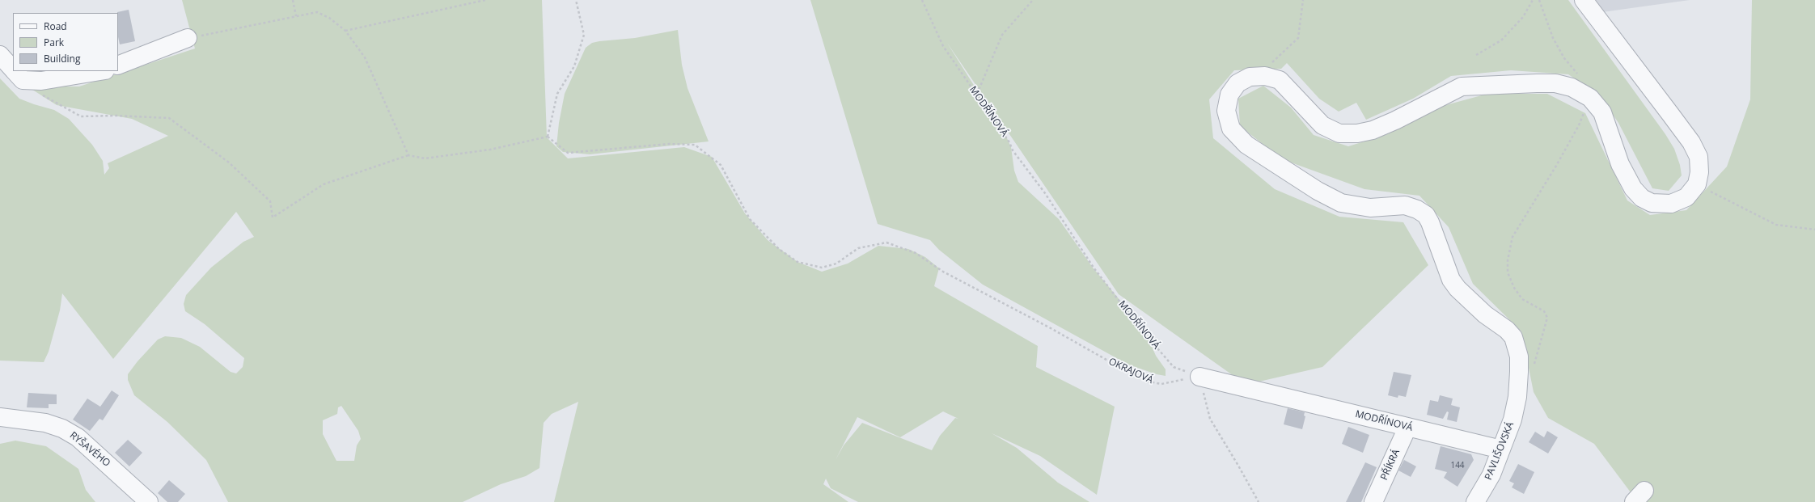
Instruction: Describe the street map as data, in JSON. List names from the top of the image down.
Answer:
{
  "streets": {
    "street": [
      "MODŘÍNOVÁ",
      "RYŠAVÉHO",
      "PAVLIŠOVSKÁ",
      "PŘÍKRÁ"
    ],
    "path": ["OKRAJOVÁ"]
  },
  "crossings": [
    ["MODŘÍNOVÁ", "OKRAJOVÁ"],
    ["MODŘÍNOVÁ", "PAVLIŠOVSKÁ"],
    ["MODŘÍNOVÁ", "PŘÍKRÁ"]
  ],
  "house_numbers": ["144"],
  "legend": ["Road", "Park", "Building"]
}
